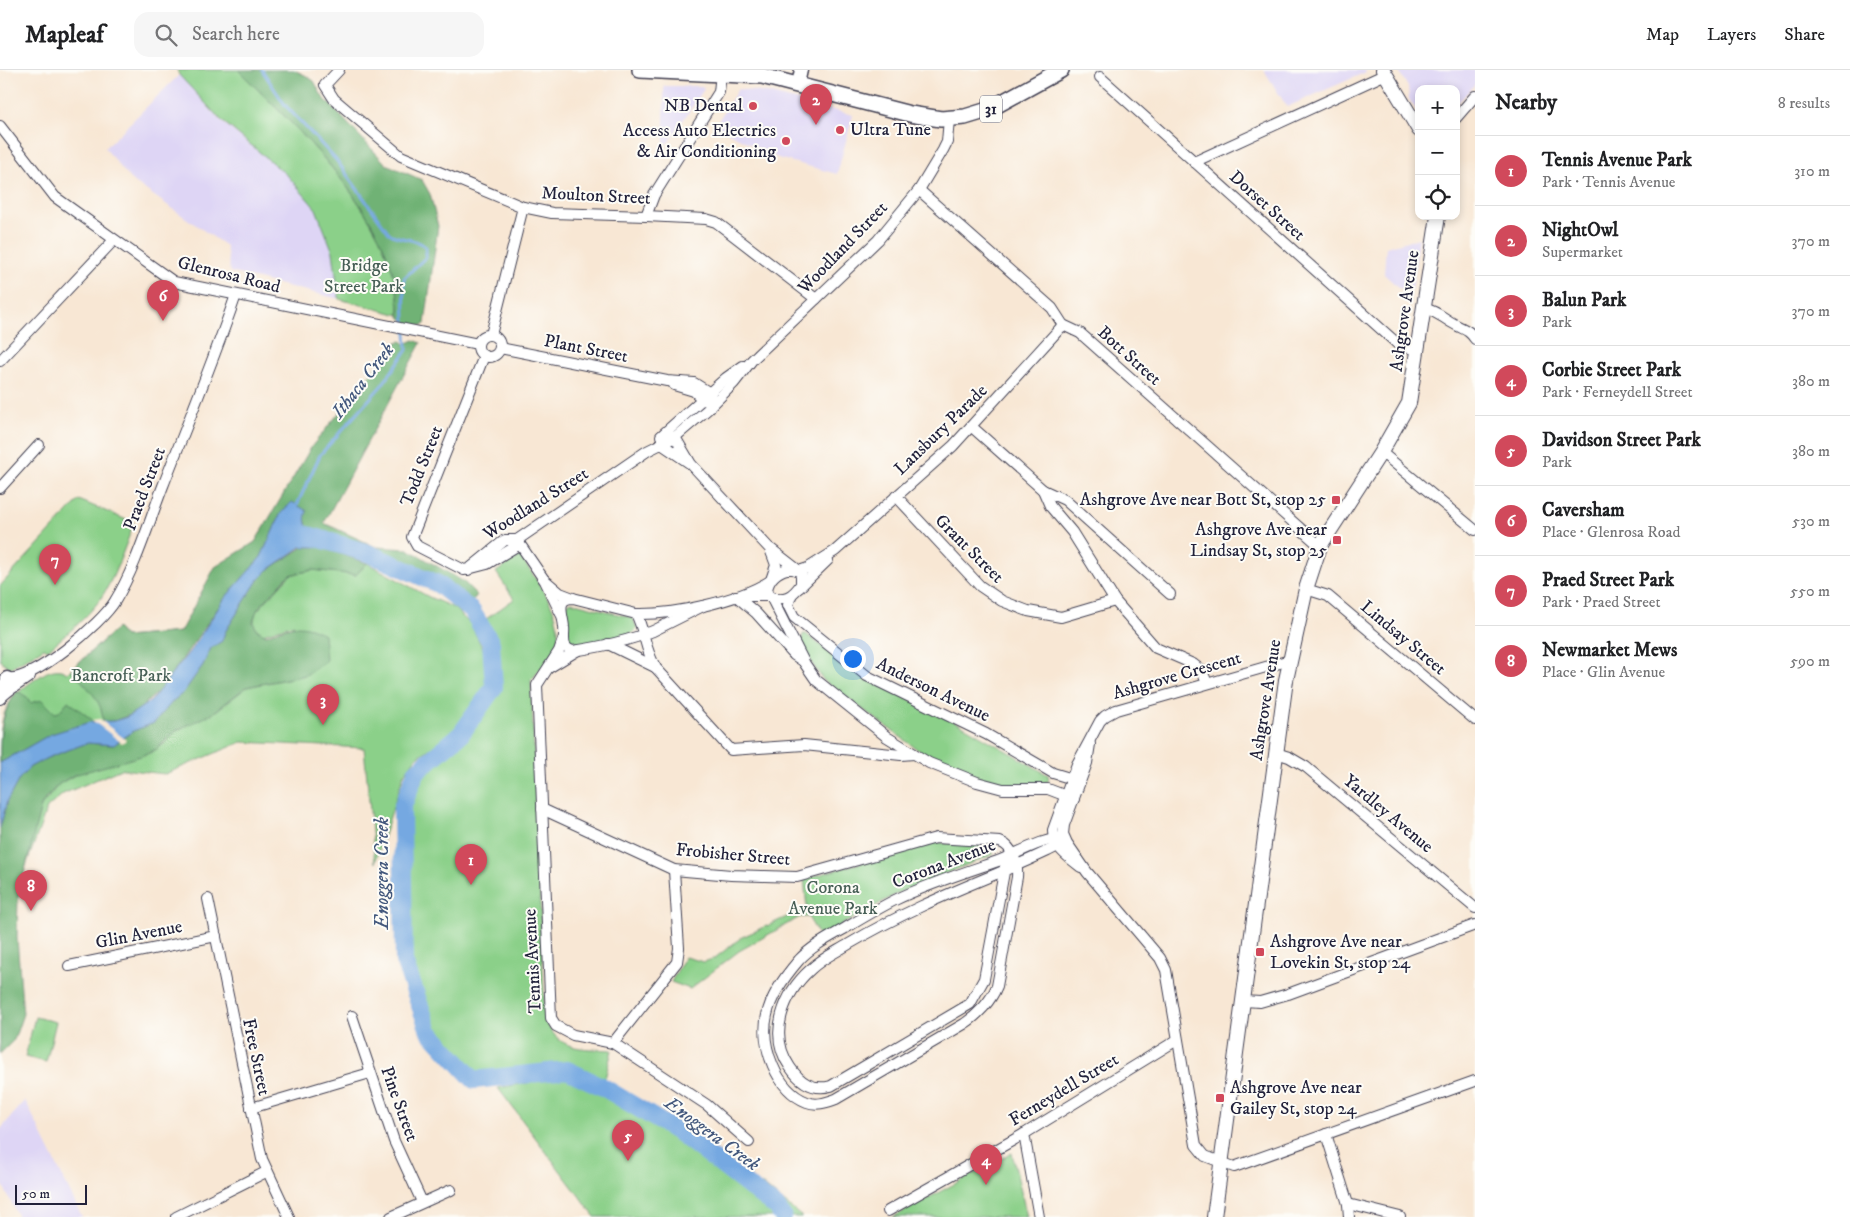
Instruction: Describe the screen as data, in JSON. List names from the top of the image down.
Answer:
{
  "streets": {
    "main road": ["31", "Ashgrove Avenue"],
    "street": [
      "Moulton Street",
      "Dorset Street",
      "Woodland Street",
      "Glenrosa Road",
      "Plant Street",
      "Bott Street",
      "Lansbury Parade",
      "Todd Street",
      "Praed Street",
      "Grant Street",
      "Lindsay Street",
      "Ashgrove Crescent",
      "Anderson Avenue",
      "Yardley Avenue",
      "Frobisher Street",
      "Corona Avenue",
      "Glin Avenue",
      "Tennis Avenue",
      "Free Street",
      "Ferneydell Street",
      "Pine Street"
    ]
  },
  "crossings": [
    ["31", "Woodland Street"],
    ["Moulton Street", "Woodland Street"],
    ["Dorset Street", "Ashgrove Avenue"],
    ["Woodland Street", "Plant Street"],
    ["Woodland Street", "Bott Street"],
    ["Woodland Street", "Todd Street"],
    ["Glenrosa Road", "Plant Street"],
    ["Glenrosa Road", "Todd Street"],
    ["Glenrosa Road", "Praed Street"],
    ["Ashgrove Avenue", "Bott Street"],
    ["Ashgrove Avenue", "Lindsay Street"],
    ["Ashgrove Avenue", "Ashgrove Crescent"],
    ["Ashgrove Avenue", "Yardley Avenue"],
    ["Plant Street", "Todd Street"],
    ["Bott Street", "Lansbury Parade"],
    ["Lansbury Parade", "Grant Street"],
    ["Lansbury Parade", "Anderson Avenue"],
    ["Ashgrove Crescent", "Anderson Avenue"],
    ["Ashgrove Crescent", "Corona Avenue"],
    ["Frobisher Street", "Corona Avenue"],
    ["Frobisher Street", "Tennis Avenue"],
    ["Glin Avenue", "Free Street"]
  ],
  "water": ["Ithaca Creek", "Enoggera Creek"],
  "parks": ["Bridge Street Park", "Bancroft Park", "Corona Avenue Park"],
  "places": {
    "other": ["NB Dental", "Ultra Tune", "Access Auto Electrics & Air Conditioning"],
    "transit": [
      "Ashgrove Ave near Bott St, stop 25",
      "Ashgrove Ave near Lindsay St, stop 25",
      "Ashgrove Ave near Lovekin St, stop 24",
      "Ashgrove Ave near Gailey St, stop 24"
    ]
  },
  "scale_bar": "50 m",
  "page": {
    "header": "Mapleaf",
    "search": "Search here",
    "nav": ["Map", "Layers", "Share"],
    "heading": ["Nearby", "8 results"],
    "pins": [
      "2",
      "6",
      "7",
      "3",
      "1",
      "8",
      "5",
      "4"
    ],
    "map_buttons": ["+", "−"],
    "list": [
      {
        "mark": "1",
        "name": "Tennis Avenue Park",
        "note": "Park · Tennis Avenue",
        "value": "310 m"
      },
      {
        "mark": "2",
        "name": "NightOwl",
        "note": "Supermarket",
        "value": "370 m"
      },
      {
        "mark": "3",
        "name": "Balun Park",
        "note": "Park",
        "value": "370 m"
      },
      {
        "mark": "4",
        "name": "Corbie Street Park",
        "note": "Park · Ferneydell Street",
        "value": "380 m"
      },
      {
        "mark": "5",
        "name": "Davidson Street Park",
        "note": "Park",
        "value": "380 m"
      },
      {
        "mark": "6",
        "name": "Caversham",
        "note": "Place · Glenrosa Road",
        "value": "530 m"
      },
      {
        "mark": "7",
        "name": "Praed Street Park",
        "note": "Park · Praed Street",
        "value": "550 m"
      },
      {
        "mark": "8",
        "name": "Newmarket Mews",
        "note": "Place · Glin Avenue",
        "value": "590 m"
      }
    ],
    "scale": "50 m"
  }
}
